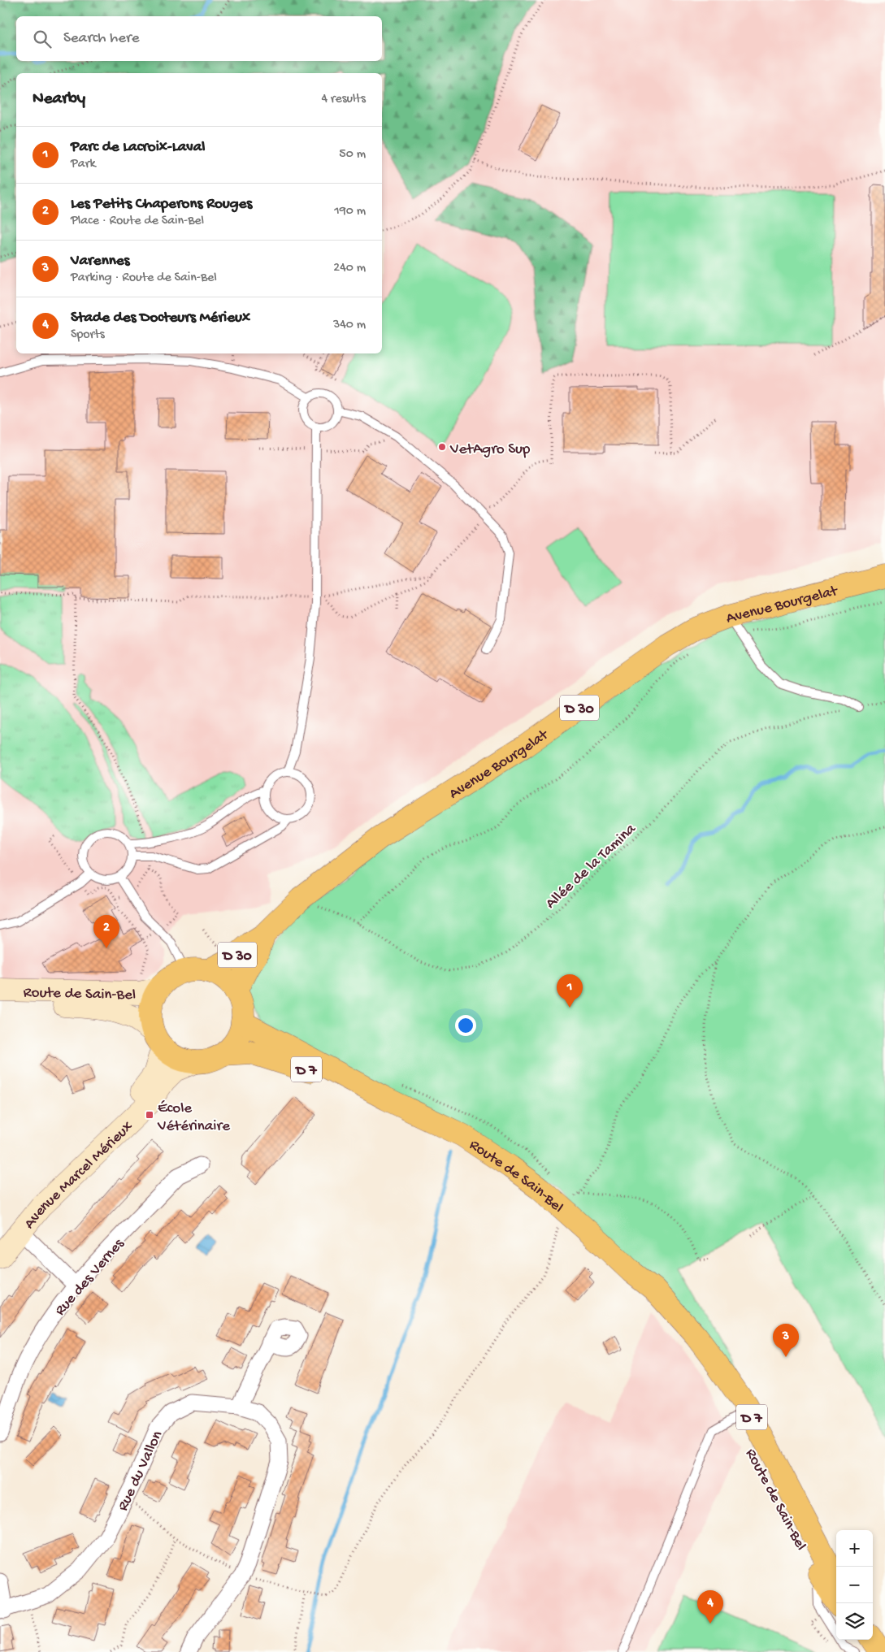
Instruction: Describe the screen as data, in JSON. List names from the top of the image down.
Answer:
{
  "streets": {
    "main road": [
      "Avenue Bourgelat",
      "D 30",
      "Route de Sain-Bel",
      "D 7",
      "Avenue Marcel Mérieux"
    ],
    "street": ["Rue des Vernes", "Rue du Vallon"],
    "path": ["Allée de la Tamina"]
  },
  "crossings": [
    ["Avenue Bourgelat", "Allée de la Tamina"],
    ["Avenue Bourgelat", "Route de Sain-Bel"],
    ["Avenue Bourgelat", "Avenue Marcel Mérieux"],
    ["Route de Sain-Bel", "Avenue Marcel Mérieux"]
  ],
  "places": {
    "other": ["VetAgro Sup"],
    "transit": ["École Vétérinaire"]
  },
  "page": {
    "search": "Search here",
    "heading": ["Nearby", "4 results"],
    "list": [
      {
        "mark": "1",
        "name": "Parc de Lacroix-Laval",
        "note": "Park",
        "value": "50 m"
      },
      {
        "mark": "2",
        "name": "Les Petits Chaperons Rouges",
        "note": "Place · Route de Sain-Bel",
        "value": "190 m"
      },
      {
        "mark": "3",
        "name": "Varennes",
        "note": "Parking · Route de Sain-Bel",
        "value": "240 m"
      },
      {
        "mark": "4",
        "name": "Stade des Docteurs Mérieux",
        "note": "Sports",
        "value": "340 m"
      }
    ],
    "pins": [
      "2",
      "1",
      "3",
      "4"
    ],
    "map_buttons": ["+", "−"]
  }
}
